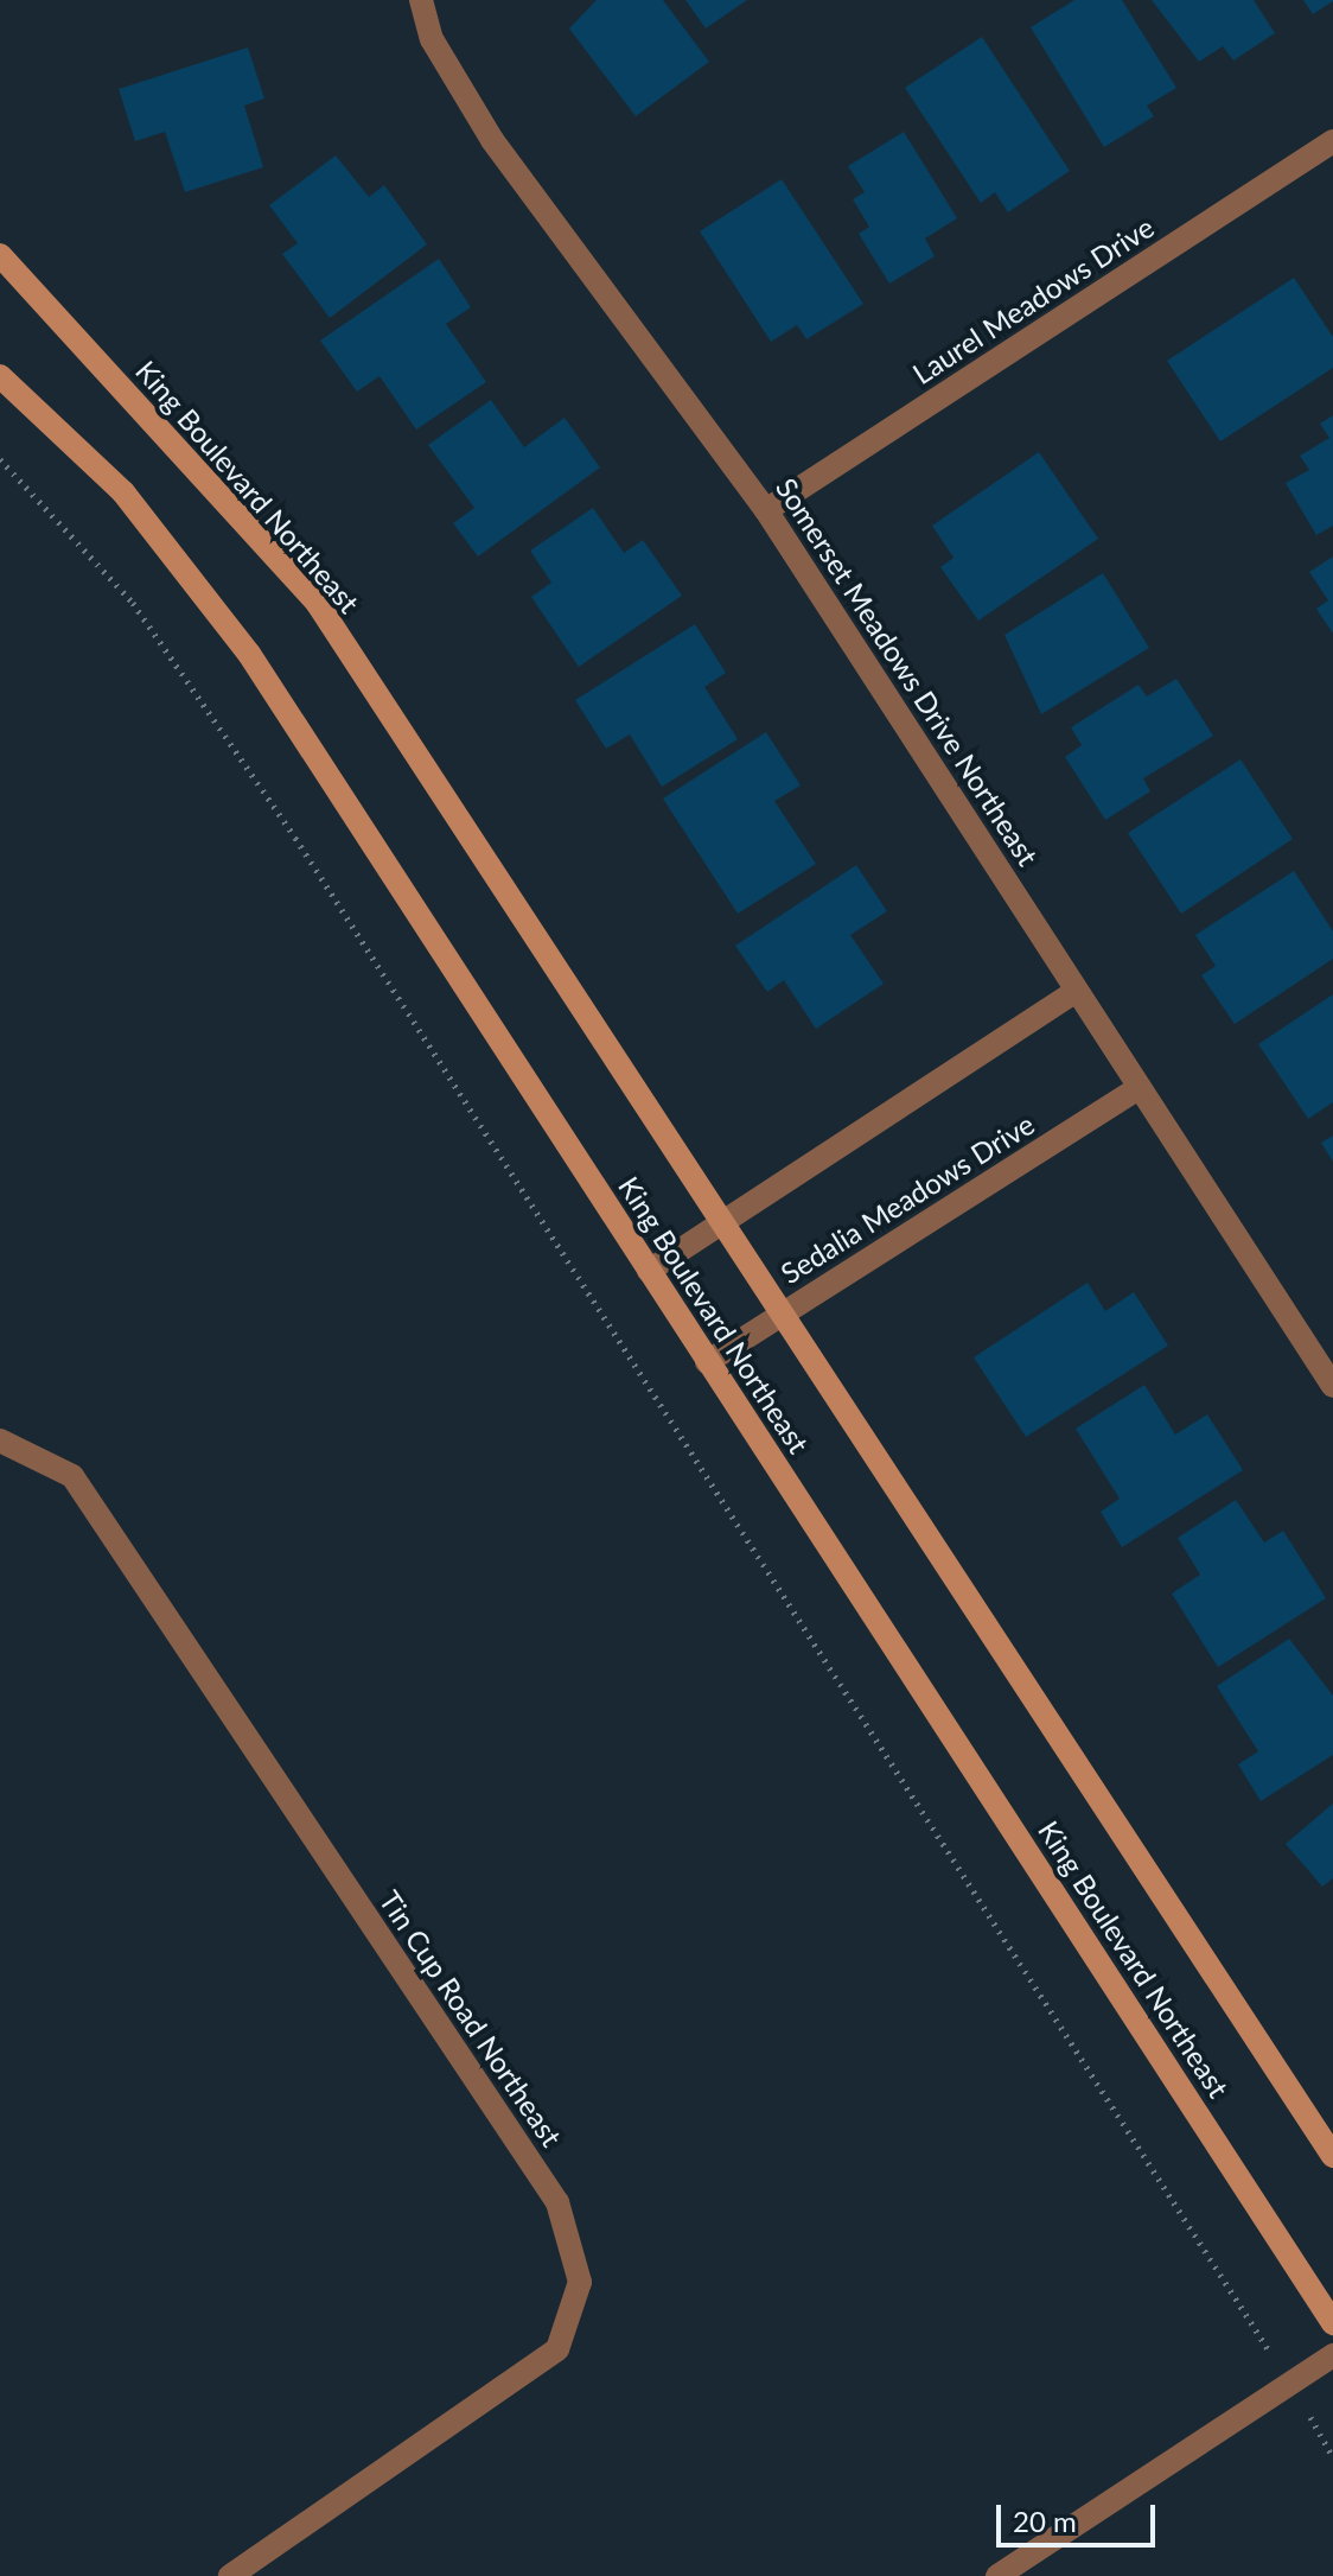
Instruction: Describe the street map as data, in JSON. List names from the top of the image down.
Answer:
{
  "streets": {
    "street": [
      "Laurel Meadows Drive",
      "King Boulevard Northeast",
      "Somerset Meadows Drive Northeast",
      "Sedalia Meadows Drive",
      "Tin Cup Road Northeast"
    ]
  },
  "crossings": [
    ["Laurel Meadows Drive", "Somerset Meadows Drive Northeast"],
    ["King Boulevard Northeast", "Sedalia Meadows Drive"],
    ["Somerset Meadows Drive Northeast", "Sedalia Meadows Drive"]
  ],
  "scale_bar": "20 m"
}
